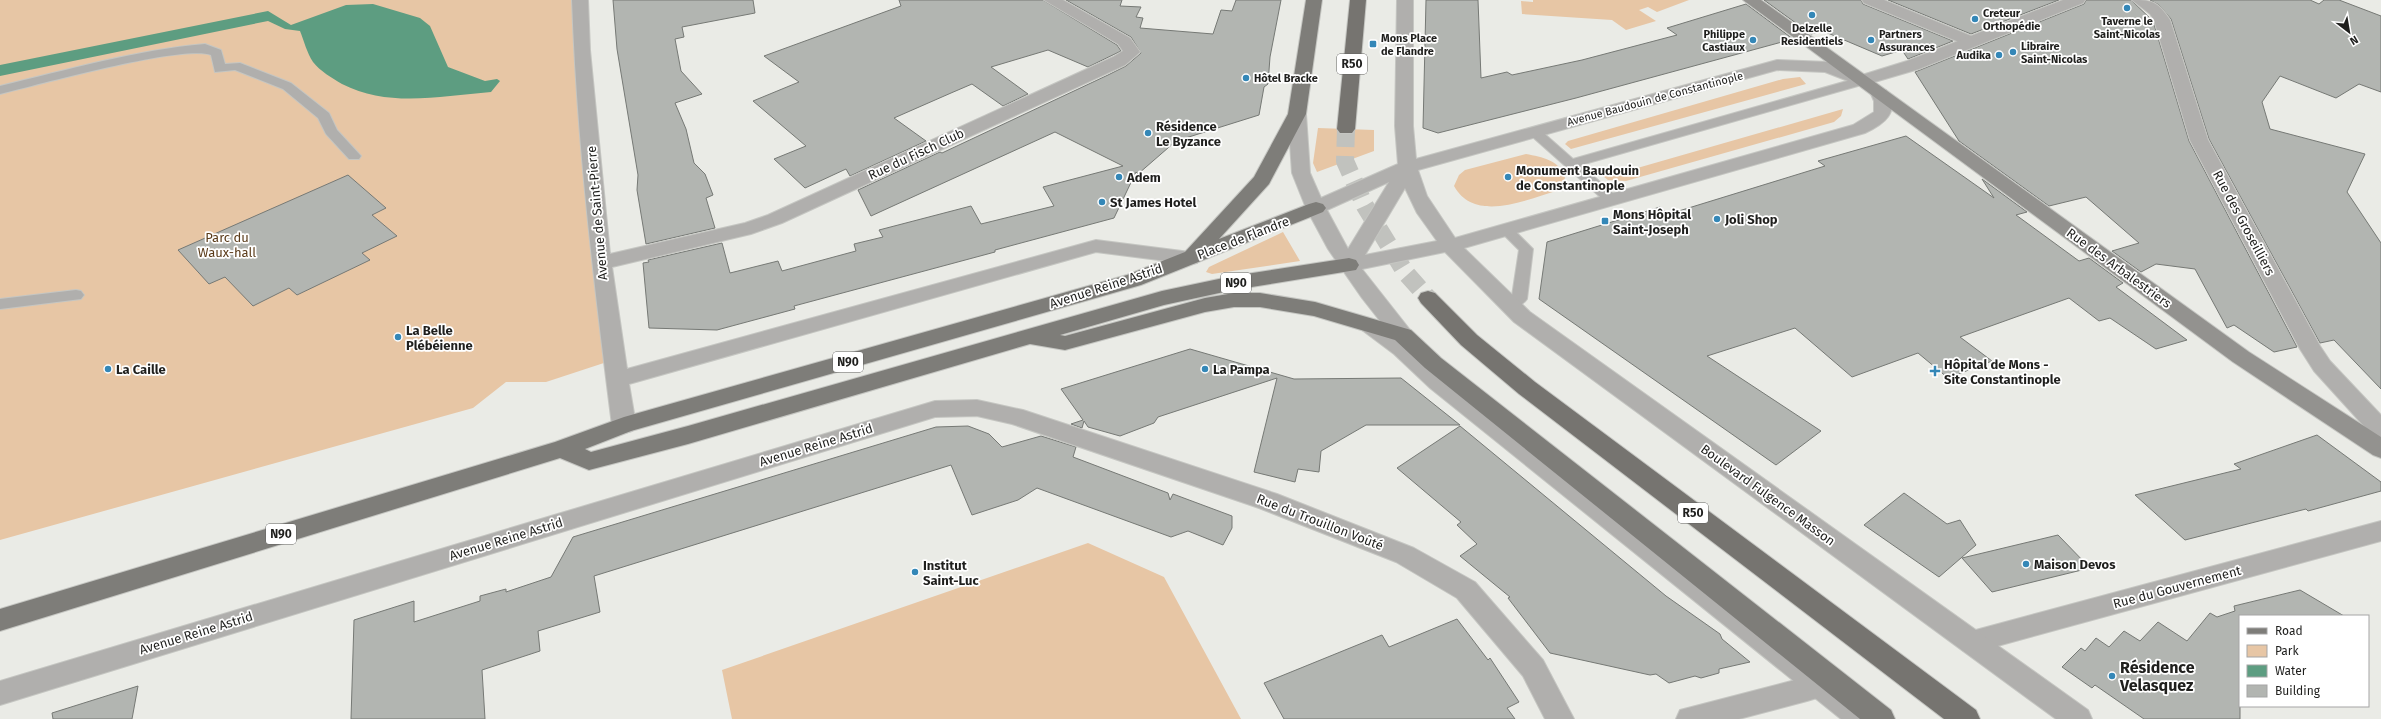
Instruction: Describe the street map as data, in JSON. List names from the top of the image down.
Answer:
{
  "streets": {
    "highway": ["R50"],
    "main road": [
      "Place de Flandre",
      "Rue des Arbalestriers",
      "N90",
      "Avenue Reine Astrid"
    ],
    "street": [
      "Avenue Baudouin de Constantinople",
      "Rue du Fisch Club",
      "Avenue de Saint-Pierre",
      "Rue des Groseilliers",
      "Boulevard Fulgence Masson",
      "Rue du Trouillon Voûté",
      "Rue du Gouvernement"
    ]
  },
  "crossings": [
    ["Avenue Baudouin de Constantinople", "Place de Flandre"],
    ["Avenue Baudouin de Constantinople", "Rue des Arbalestriers"],
    ["Rue du Fisch Club", "Avenue de Saint-Pierre"],
    ["Avenue de Saint-Pierre", "Place de Flandre"],
    ["Avenue de Saint-Pierre", "Avenue Reine Astrid"],
    ["Place de Flandre", "Avenue Reine Astrid"],
    ["Avenue Reine Astrid", "Rue du Trouillon Voûté"],
    ["Boulevard Fulgence Masson", "Rue du Gouvernement"]
  ],
  "parks": ["Parc du Waux-hall"],
  "places": {
    "other": [
      "Taverne le Saint-Nicolas",
      "Delzelle Residentiels",
      "Creteur Orthopédie",
      "Philippe Castiaux",
      "Partners Assurances",
      "Libraire Saint-Nicolas",
      "Audika",
      "Hôtel Bracke",
      "Résidence Le Byzance",
      "Adem",
      "Monument Baudouin de Constantinople",
      "St James Hotel",
      "Joli Shop",
      "La Belle Plébéienne",
      "La Caille",
      "La Pampa",
      "Maison Devos",
      "Institut Saint-Luc",
      "Résidence Velasquez"
    ],
    "transit": ["Mons Place de Flandre", "Mons Hôpital Saint-Joseph"],
    "health": ["Hôpital de Mons - Site Constantinople"]
  },
  "legend": [
    "Road",
    "Park",
    "Water",
    "Building"
  ],
  "north": "bottom right"
}
